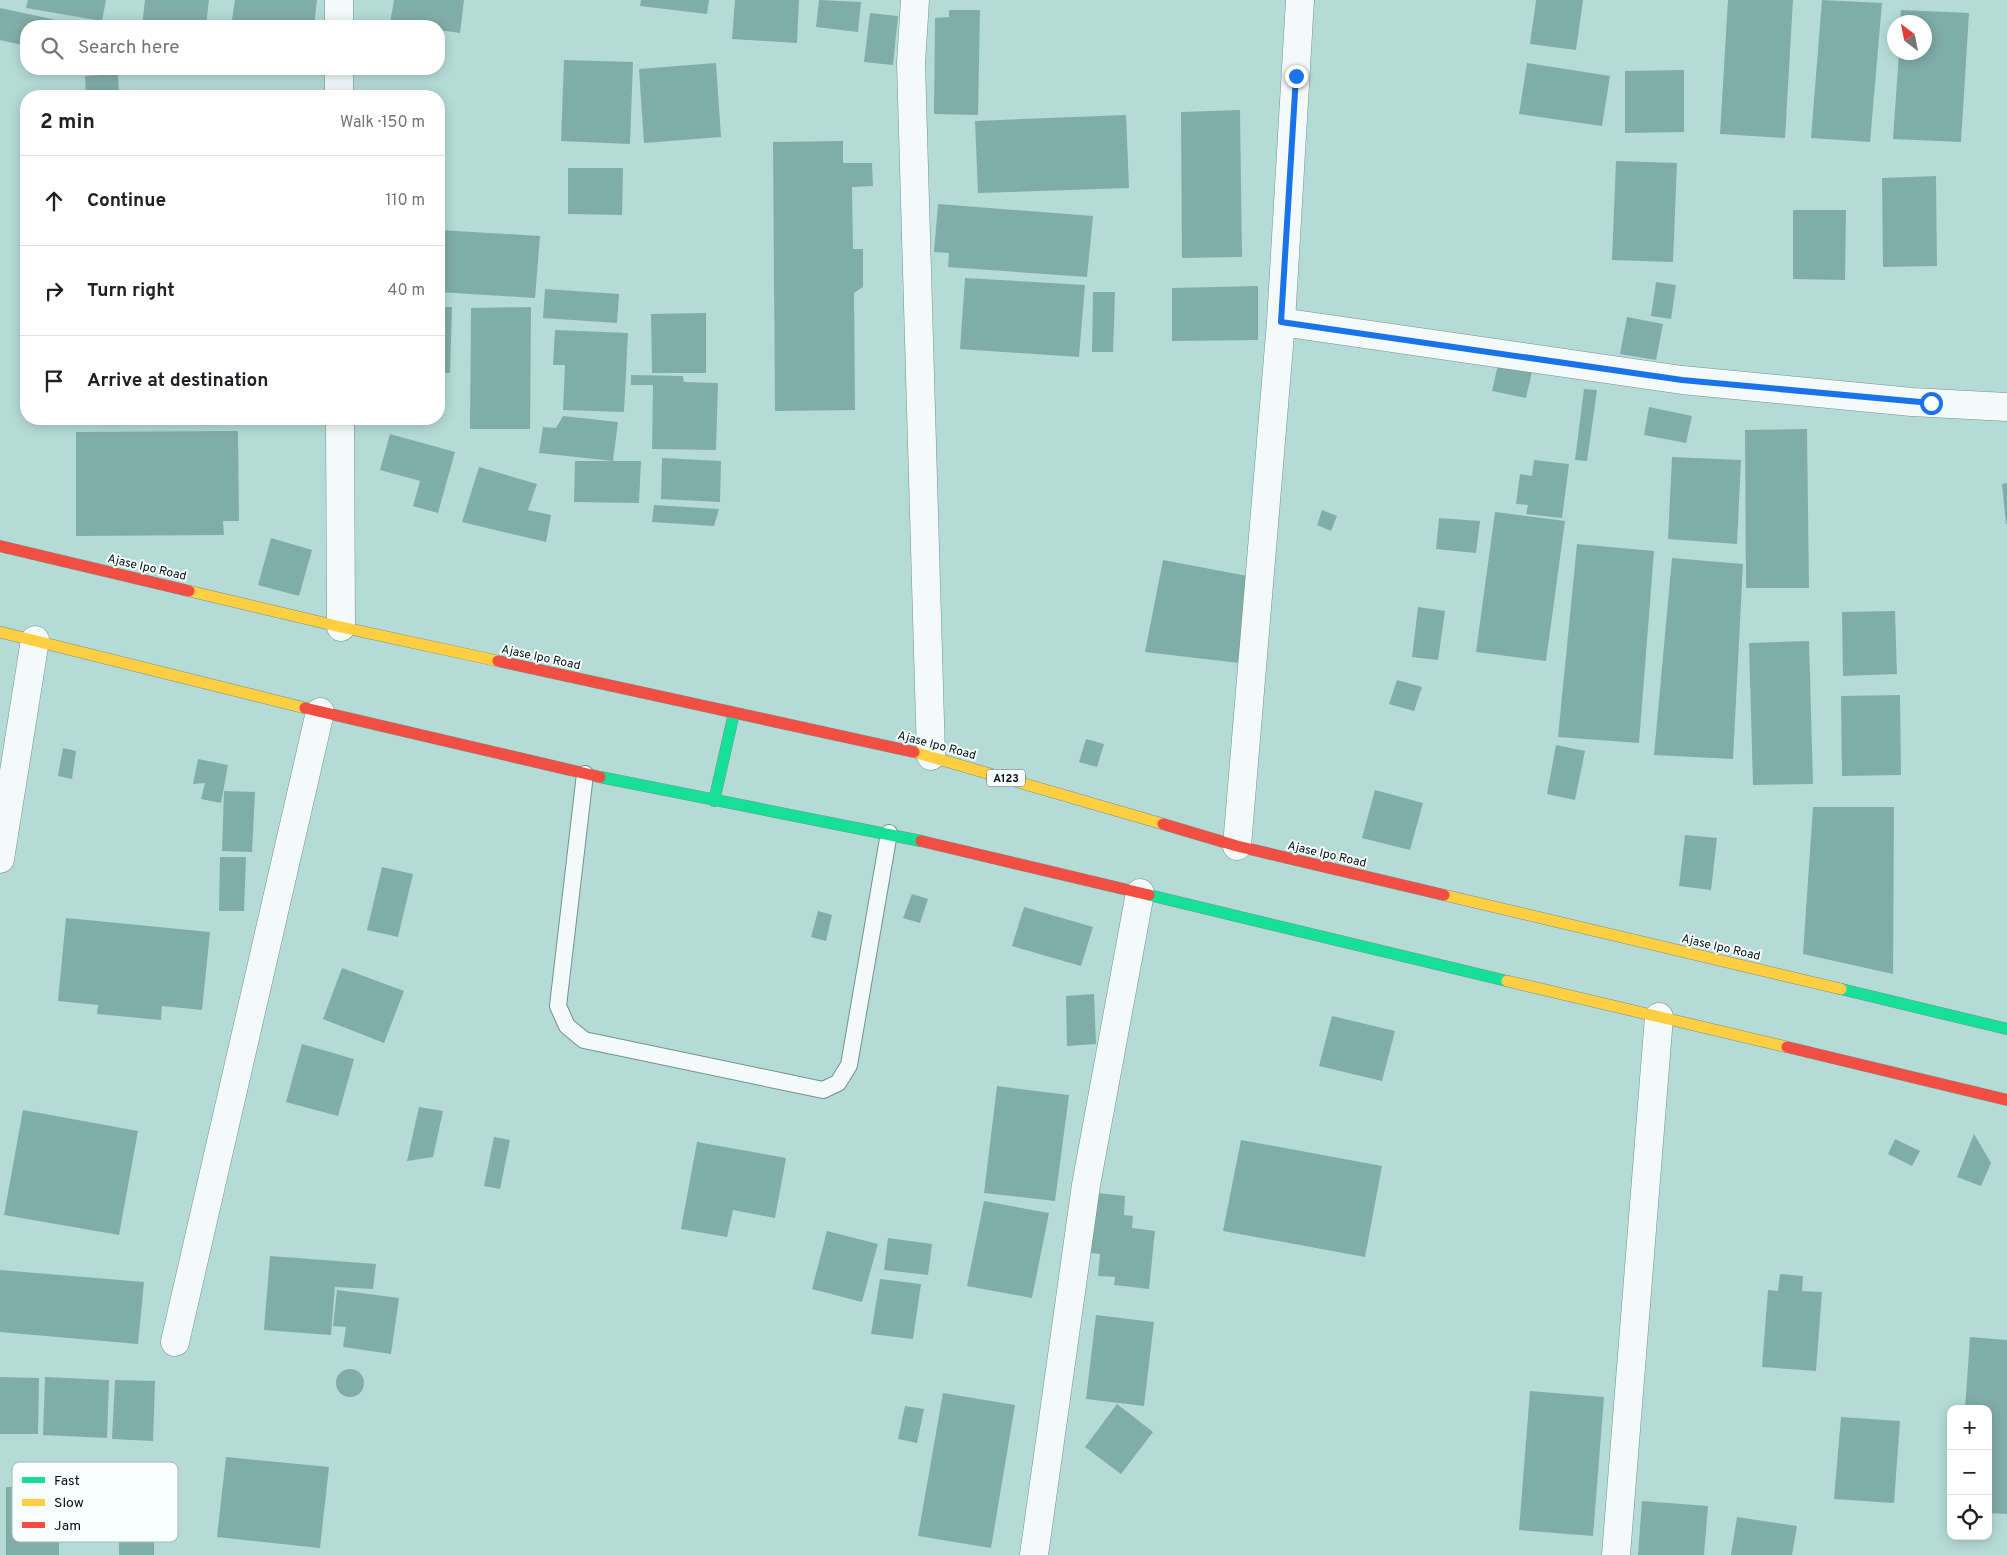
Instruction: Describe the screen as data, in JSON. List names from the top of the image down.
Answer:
{
  "streets": {
    "highway": ["Ajase Ipo Road", "A123"]
  },
  "legend": ["Fast", "Slow", "Jam"],
  "north": "top left",
  "page": {
    "search": "Search here",
    "heading": ["2 min", "Walk · 150 m"],
    "list": [
      ["Continue", "110 m"],
      ["Turn right", "40 m"],
      "Arrive at destination"
    ],
    "map_buttons": ["+", "−"]
  }
}
